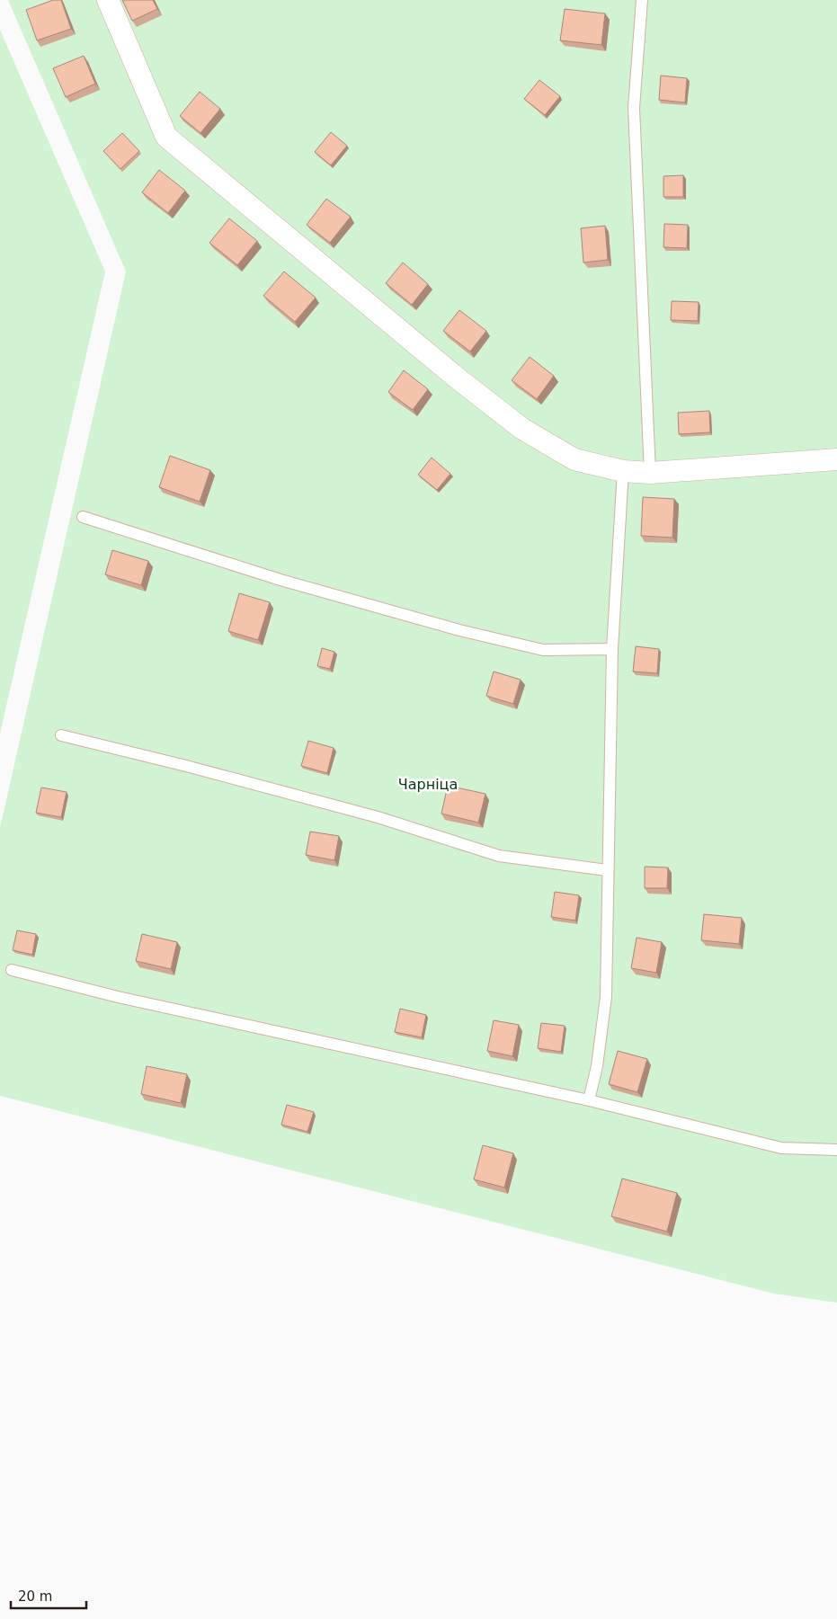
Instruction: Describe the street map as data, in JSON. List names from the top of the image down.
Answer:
{
  "parks": ["Чарніца"],
  "scale_bar": "20 m"
}
